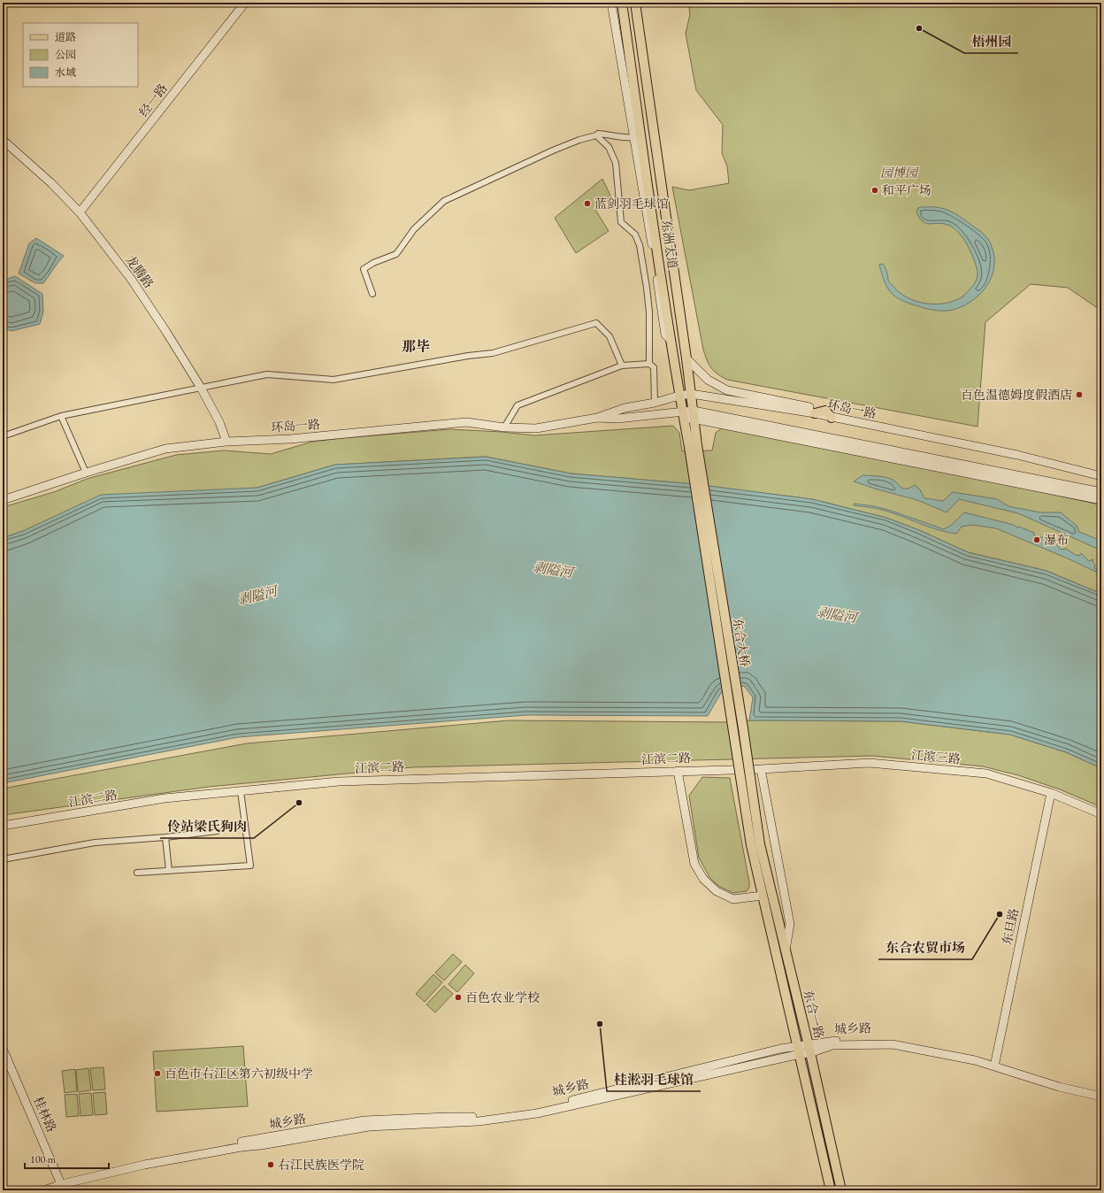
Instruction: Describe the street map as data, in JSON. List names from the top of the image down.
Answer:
{
  "streets": {
    "main road": [
      "经一路",
      "东洲大道",
      "龙腾路",
      "环岛一路",
      "东合大桥",
      "江滨三路",
      "江滨二路",
      "东旦路",
      "东合一路",
      "城乡路",
      "桂林路"
    ]
  },
  "crossings": [
    ["经一路", "龙腾路"],
    ["东洲大道", "环岛一路"],
    ["东洲大道", "东合大桥"],
    ["龙腾路", "环岛一路"],
    ["东合大桥", "东合一路"],
    ["江滨三路", "江滨二路"],
    ["江滨三路", "东旦路"],
    ["东旦路", "城乡路"],
    ["东合一路", "城乡路"],
    ["城乡路", "桂林路"]
  ],
  "districts": ["那毕"],
  "water": ["剥隘河"],
  "parks": ["园博园"],
  "places": [
    "梧州园",
    "和平广场",
    "蓝剑羽毛球馆",
    "百色温德姆度假酒店",
    "瀑布",
    "伶站梁氏狗肉",
    "东合农贸市场",
    "百色农业学校",
    "桂淞羽毛球馆",
    "百色市右江区第六初级中学",
    "右江民族医学院"
  ],
  "legend": ["道路", "公园", "水域"],
  "scale_bar": "100 m"
}
